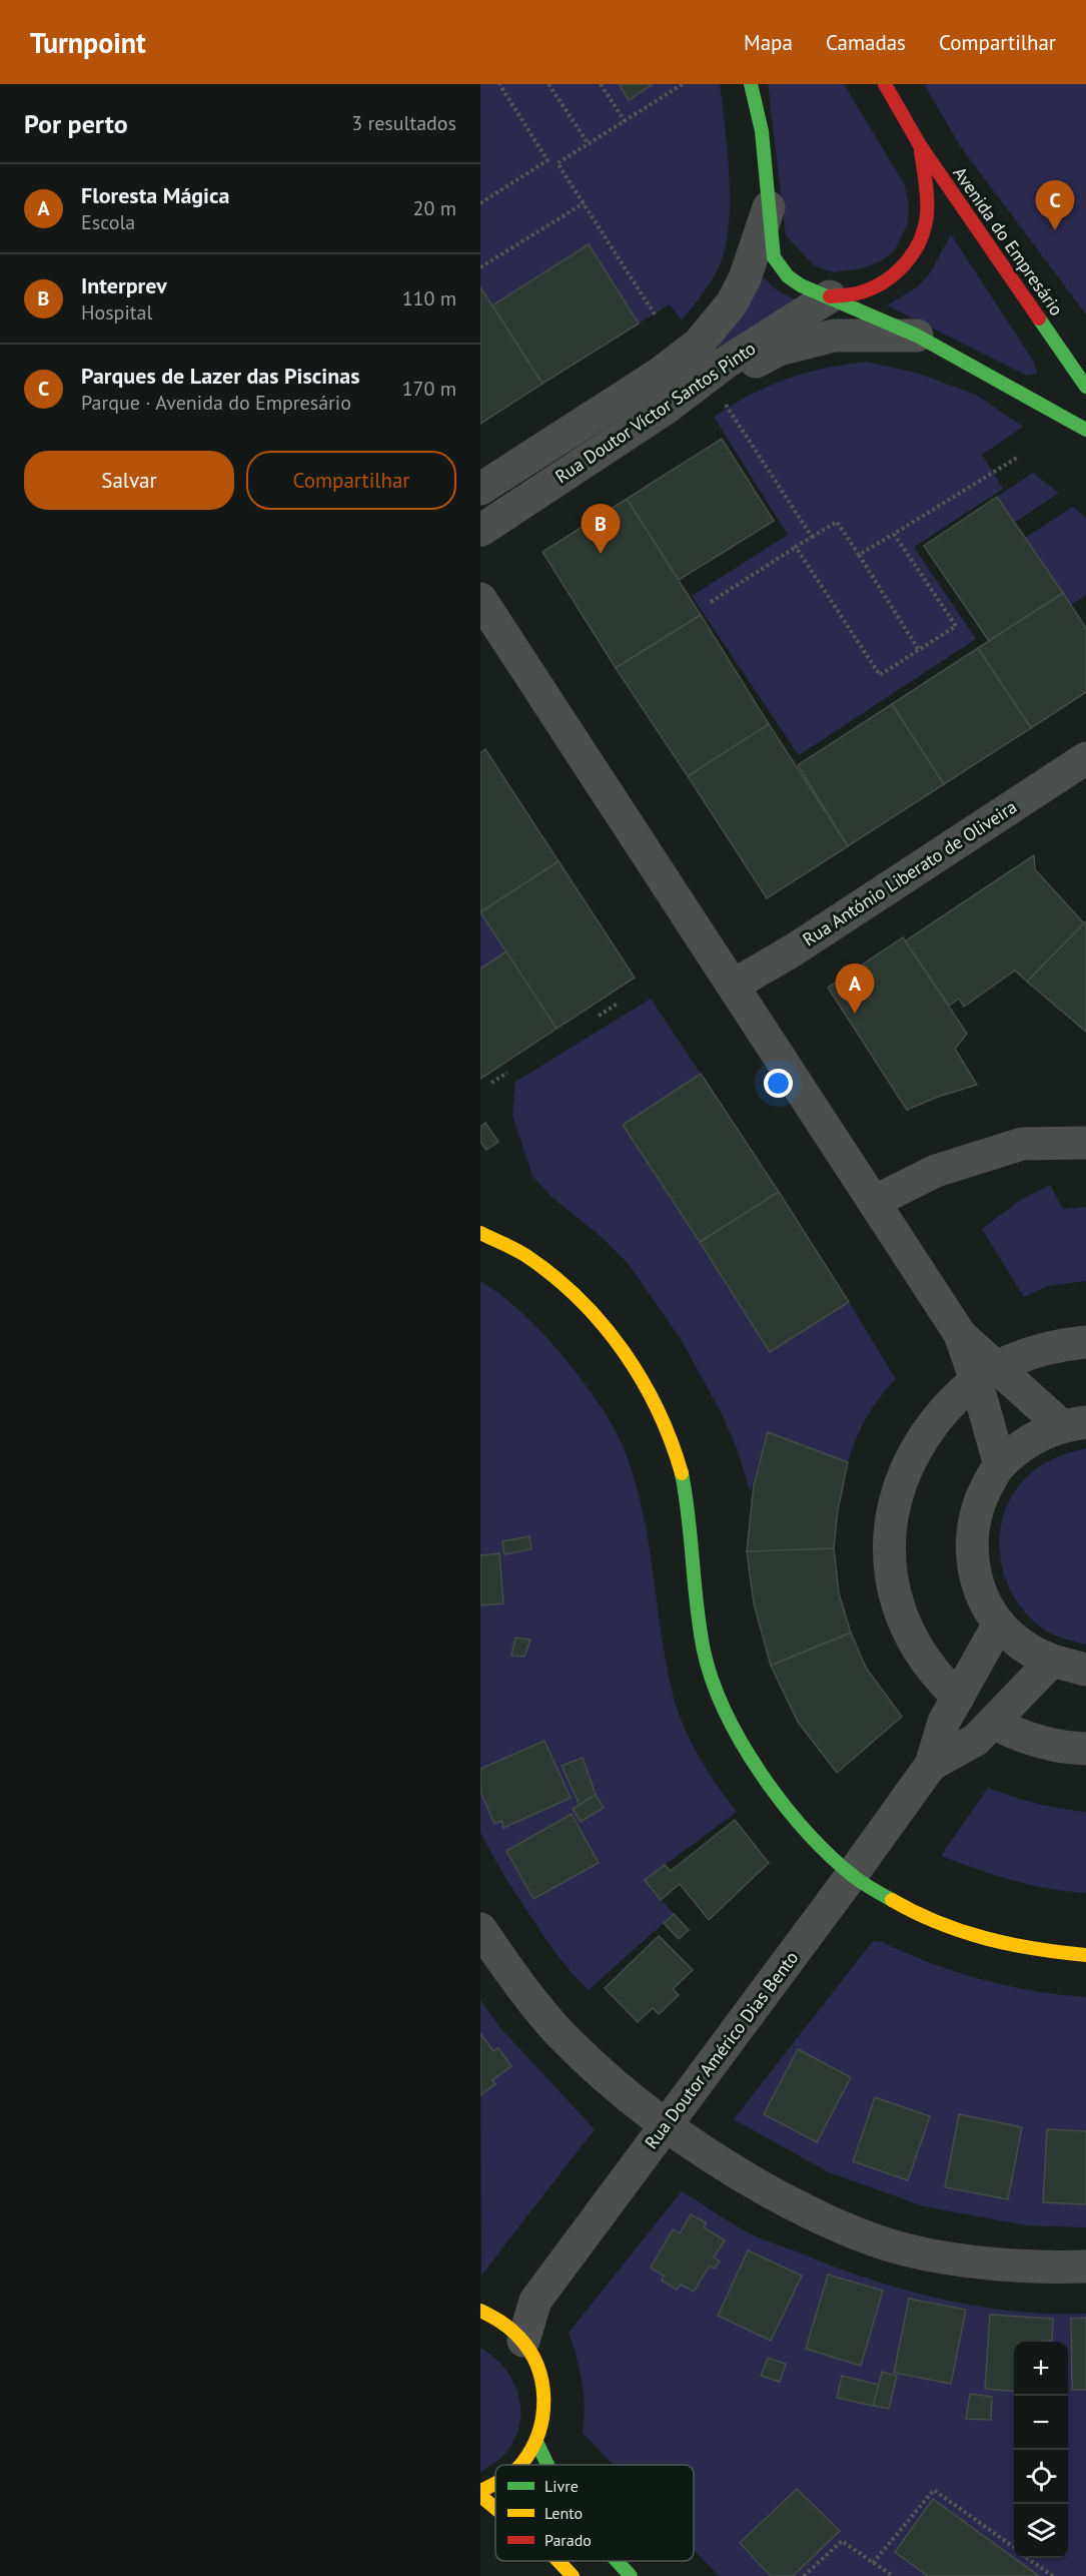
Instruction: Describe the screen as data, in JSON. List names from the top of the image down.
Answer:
{
  "streets": {
    "main road": ["Avenida do Empresário"],
    "street": ["Rua Doutor Víctor Santos Pinto", "Rua António Liberato de Oliveira", "Rua Doutor Américo Dias Bento"]
  },
  "crossings": [
    ["Avenida do Empresário", "Rua Doutor Víctor Santos Pinto"]
  ],
  "legend": ["Livre", "Lento", "Parado"],
  "page": {
    "header": "Turnpoint",
    "nav": ["Mapa", "Camadas", "Compartilhar"],
    "heading": ["Por perto", "3 resultados"],
    "list": [
      {
        "mark": "A",
        "name": "Floresta Mágica",
        "note": "Escola",
        "value": "20 m"
      },
      {
        "mark": "B",
        "name": "Interprev",
        "note": "Hospital",
        "value": "110 m"
      },
      {
        "mark": "C",
        "name": "Parques de Lazer das Piscinas",
        "note": "Parque · Avenida do Empresário",
        "value": "170 m"
      }
    ],
    "pins": ["C", "B", "A"],
    "buttons": ["Salvar", "Compartilhar"],
    "map_buttons": ["+", "−"]
  }
}
